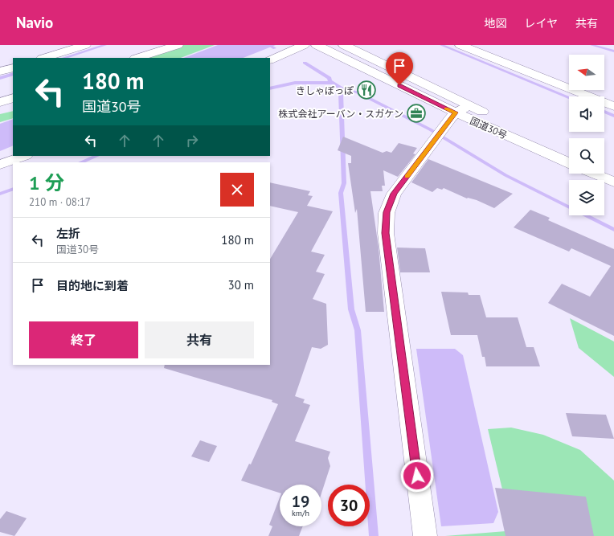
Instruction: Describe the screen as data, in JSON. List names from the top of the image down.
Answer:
{
  "streets": {
    "main road": ["国道30号"]
  },
  "places": {
    "restaurant": ["きしゃぽっぽ"],
    "office": ["株式会社アーバン・スガケン"]
  },
  "north": "left",
  "page": {
    "header": "Navio",
    "nav": ["地図", "レイヤ", "共有"],
    "turn": ["180 m", "国道30号"],
    "heading": ["1 分", "210 m · 08:17"],
    "list": [
      {
        "name": "左折",
        "note": "国道30号",
        "value": "180 m"
      },
      {
        "name": "目的地に到着",
        "value": "30 m"
      }
    ],
    "buttons": ["終了", "共有"],
    "speed": "19 km/h",
    "limit": "30"
  }
}
